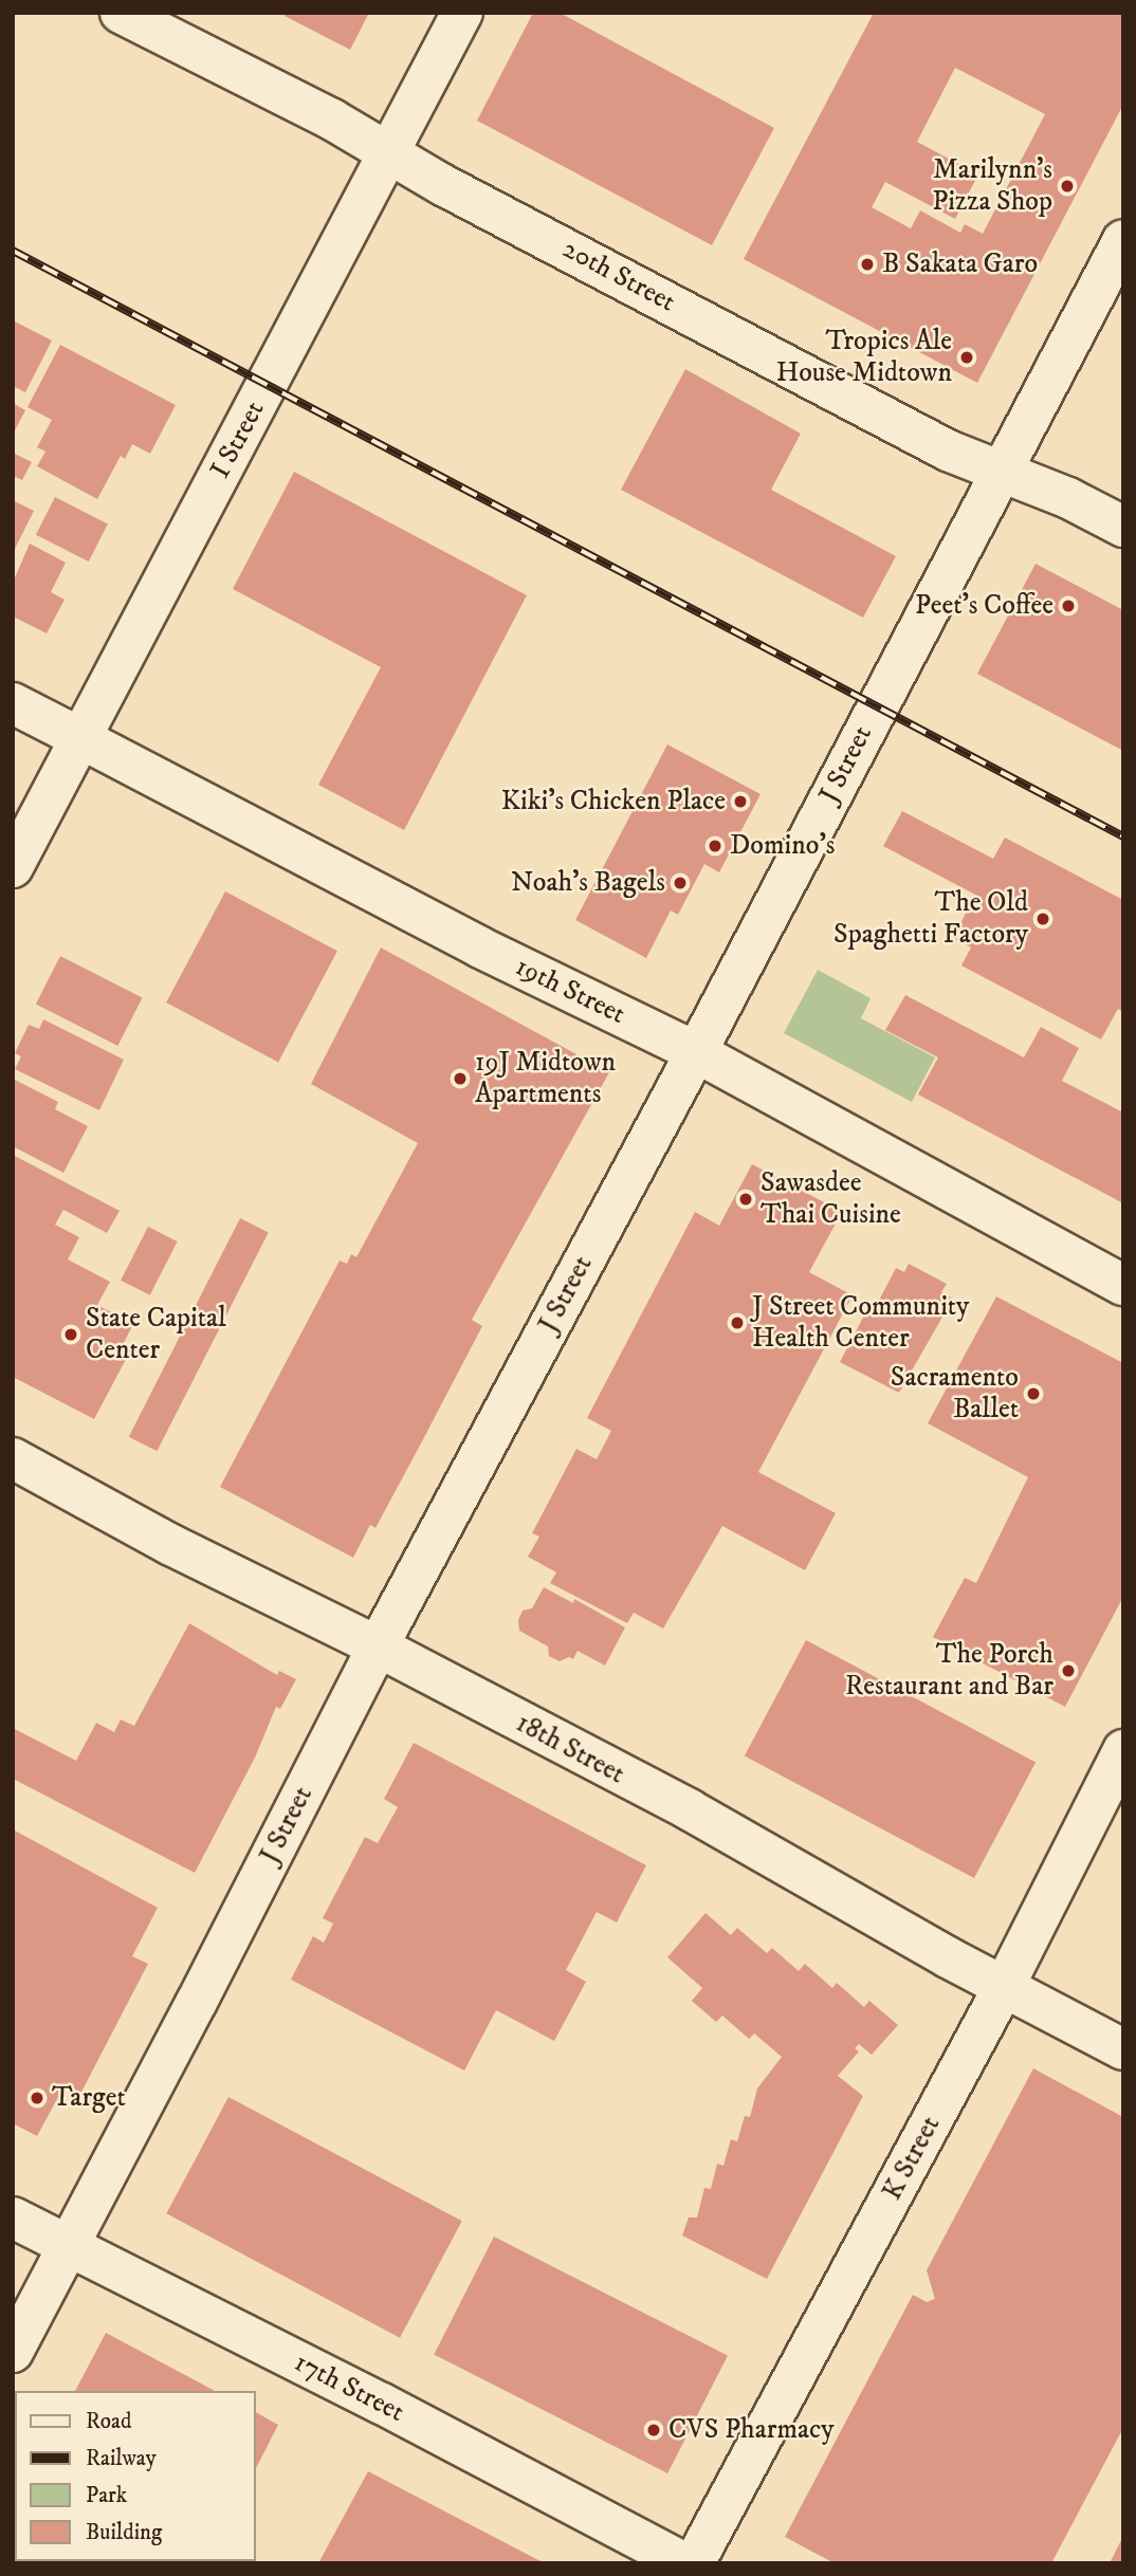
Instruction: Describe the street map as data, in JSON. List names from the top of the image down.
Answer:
{
  "streets": {
    "main road": [
      "20th Street",
      "I Street",
      "J Street",
      "19th Street",
      "18th Street",
      "K Street",
      "17th Street"
    ]
  },
  "crossings": [
    ["20th Street", "I Street"],
    ["20th Street", "J Street"],
    ["I Street", "19th Street"],
    ["J Street", "19th Street"],
    ["J Street", "18th Street"],
    ["J Street", "17th Street"],
    ["18th Street", "K Street"]
  ],
  "places": [
    "Marilynn’s Pizza Shop",
    "B Sakata Garo",
    "Tropics Ale House Midtown",
    "Peet's Coffee",
    "Kiki's Chicken Place",
    "Domino's",
    "Noah's Bagels",
    "The Old Spaghetti Factory",
    "19J Midtown Apartments",
    "Sawasdee Thai Cuisine",
    "J Street Community Health Center",
    "State Capital Center",
    "Sacramento Ballet",
    "The Porch Restaurant and Bar",
    "Target",
    "CVS Pharmacy"
  ],
  "legend": [
    "Road",
    "Railway",
    "Park",
    "Building"
  ]
}
